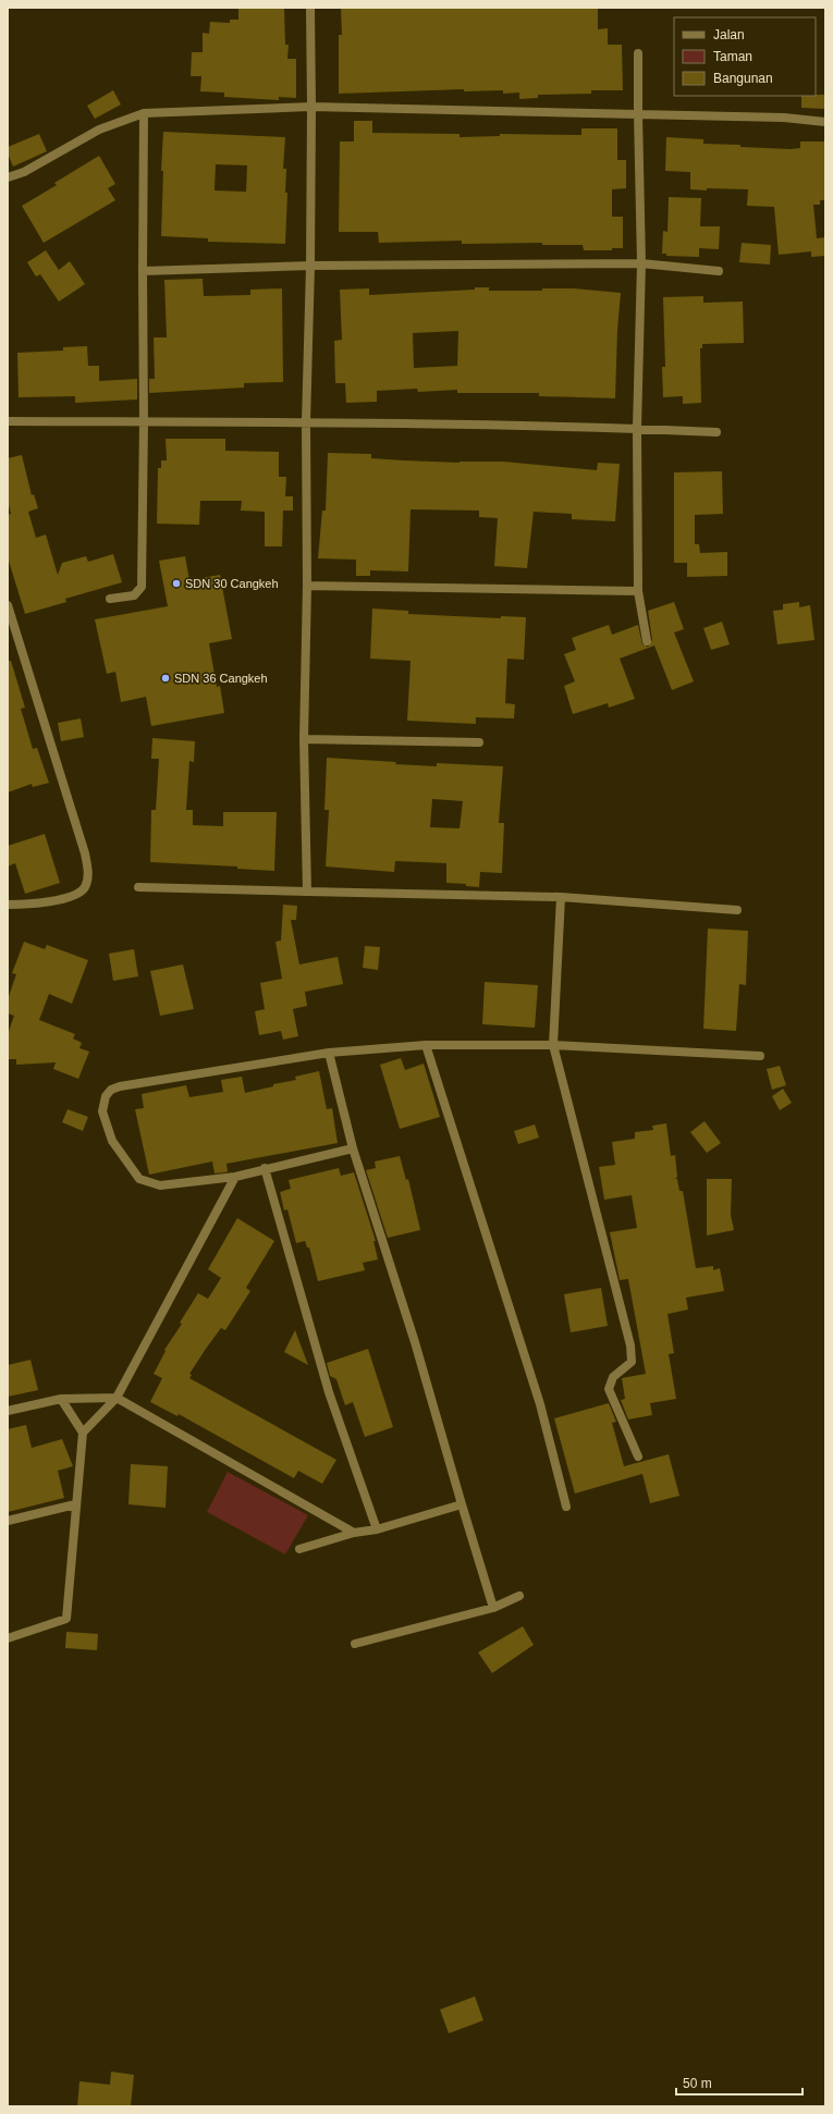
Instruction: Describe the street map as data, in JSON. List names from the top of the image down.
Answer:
{
  "places": ["SDN 30 Cangkeh", "SDN 36 Cangkeh"],
  "legend": ["Jalan", "Taman", "Bangunan"],
  "scale_bar": "50 m"
}
